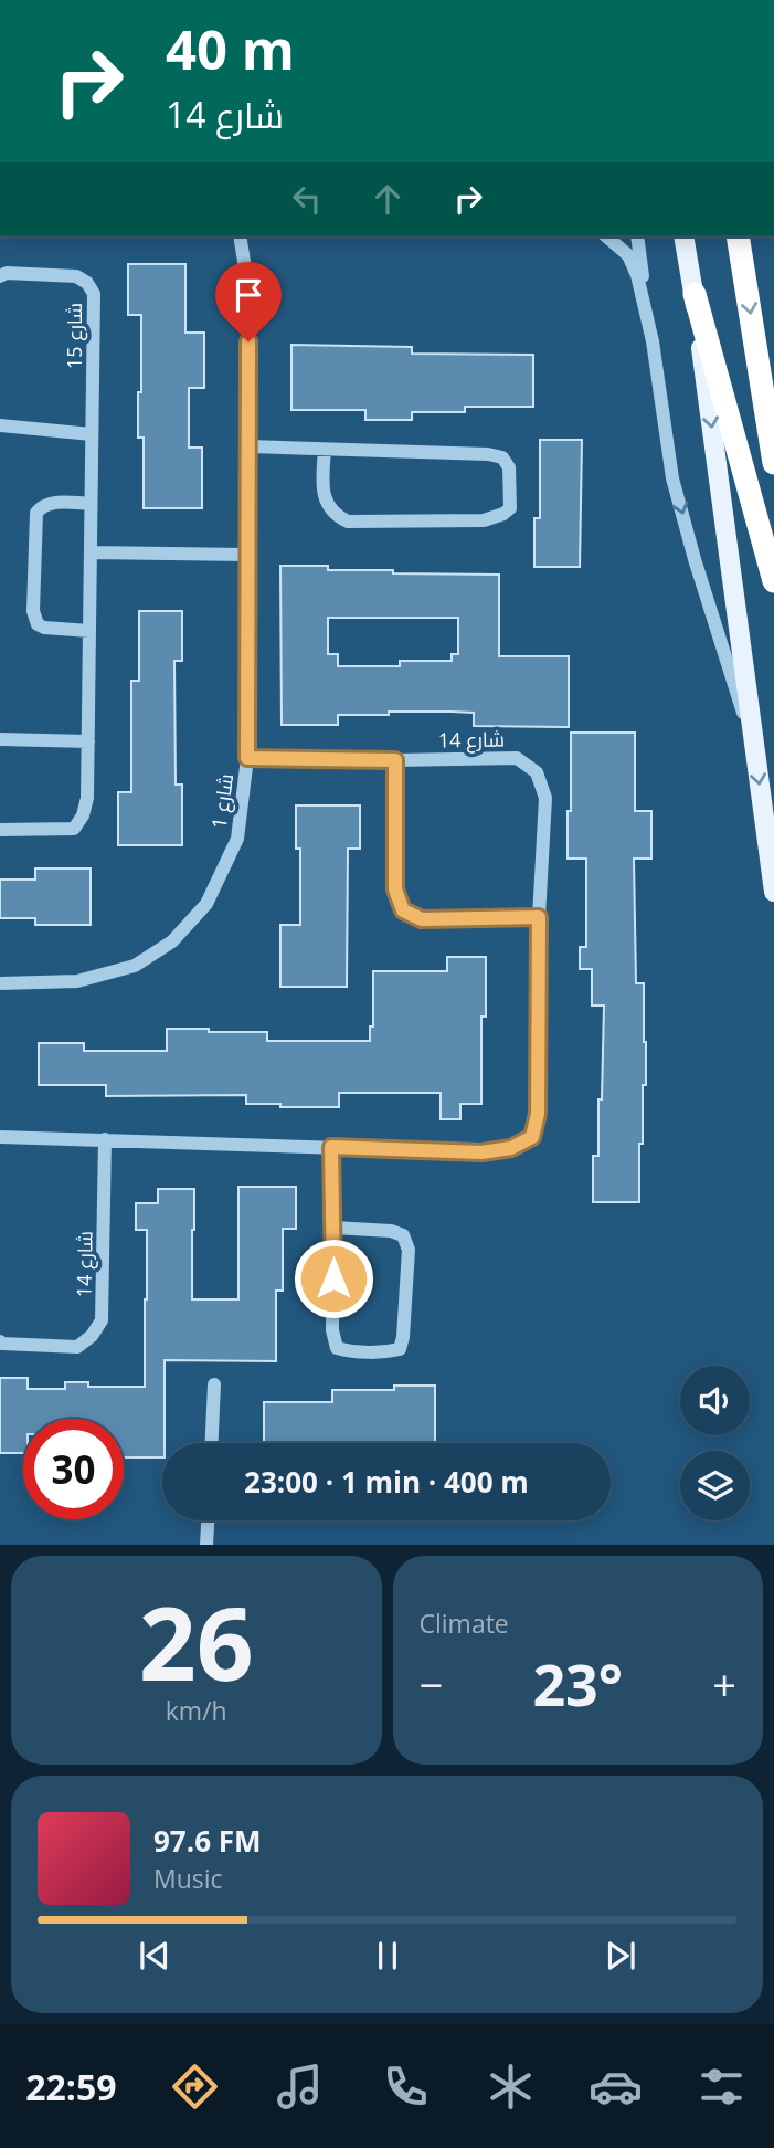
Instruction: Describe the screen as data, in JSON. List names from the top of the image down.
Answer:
{
  "streets": {
    "street": ["شارع 15", "شارع 14", "شارع 1"]
  },
  "crossings": [
    ["شارع 14", "شارع 1"]
  ],
  "page": {
    "turn": ["40 m", "شارع 14"],
    "limit": "30",
    "trip": "23:00 · 1 min · 400 m",
    "tile": [
      ["26", "km/h"],
      "Climate"
    ],
    "heat": ["−", "23°", "+"],
    "song": ["97.6 FM", "Music"],
    "tabs": "22:59"
  }
}
